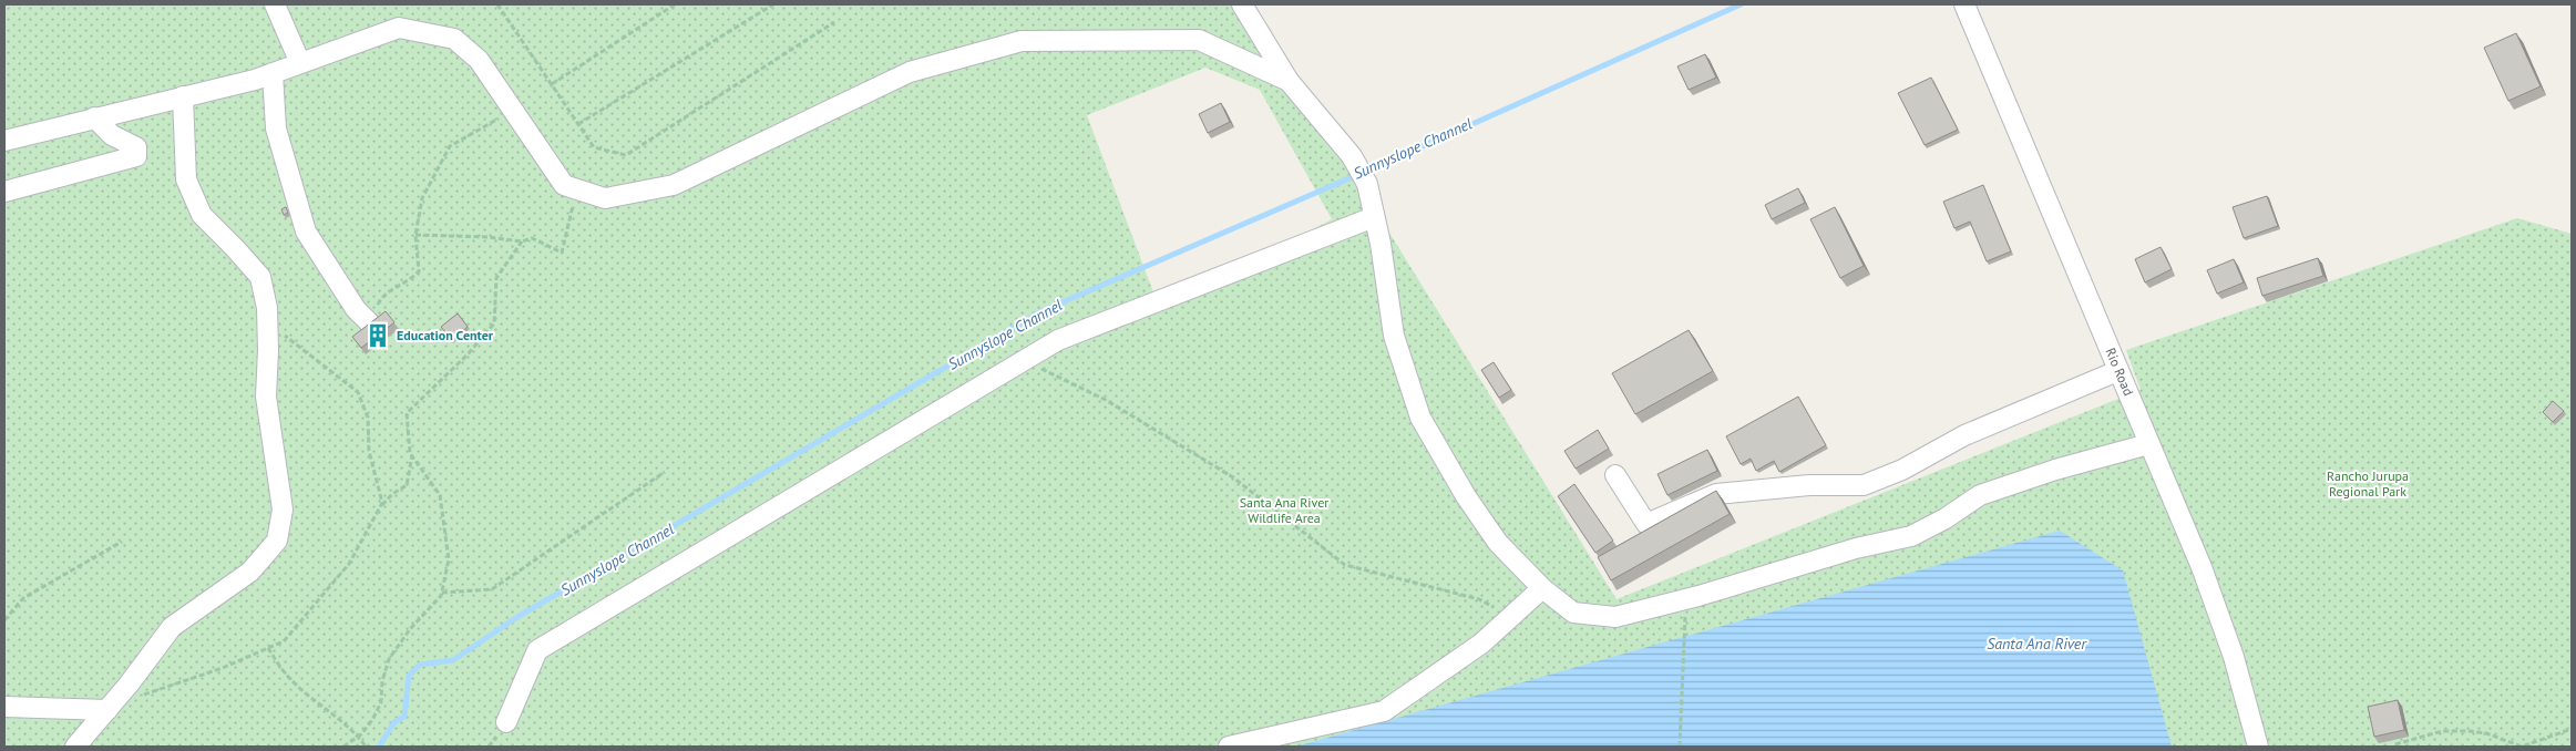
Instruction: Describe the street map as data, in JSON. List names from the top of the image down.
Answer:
{
  "streets": {
    "street": ["Rio Road"]
  },
  "water": ["Sunnyslope Channel", "Santa Ana River"],
  "parks": ["Rancho Jurupa Regional Park", "Santa Ana River Wildlife Area"],
  "places": {
    "building": ["Education Center"]
  }
}
